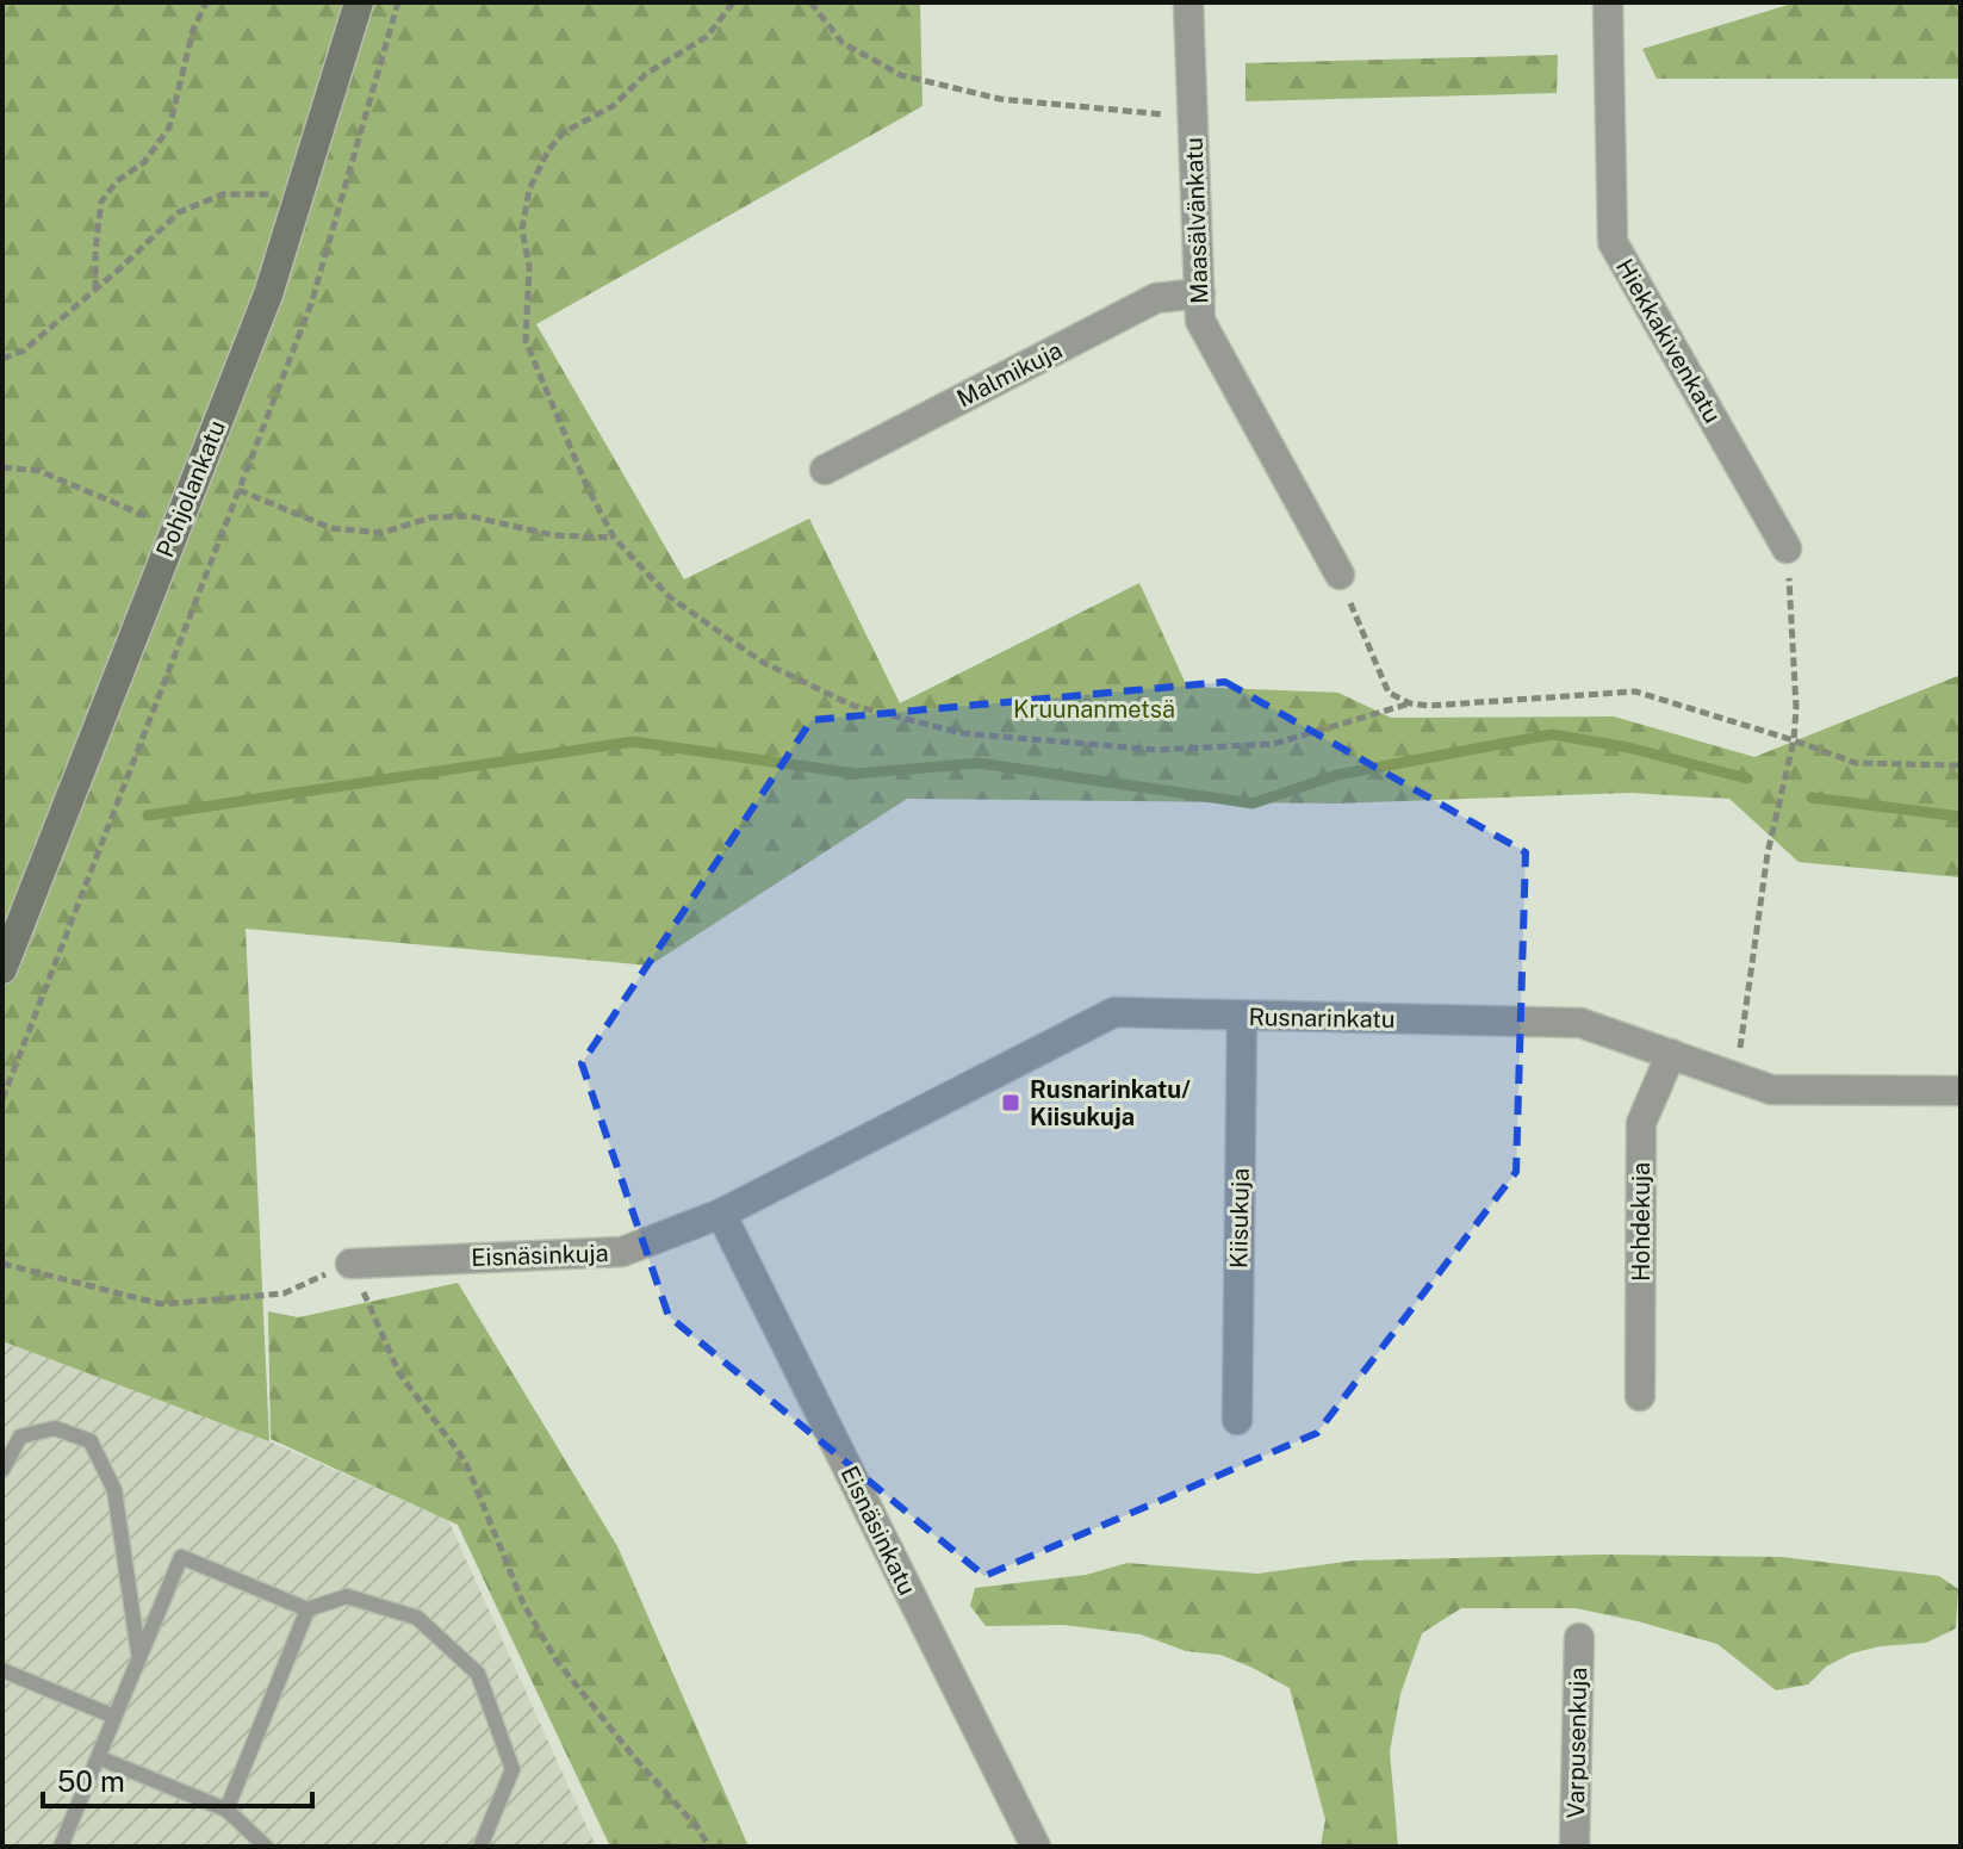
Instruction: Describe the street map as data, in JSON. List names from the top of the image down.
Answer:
{
  "streets": {
    "main road": ["Pohjolankatu"],
    "street": [
      "Maasälvänkatu",
      "Hiekkakivenkatu",
      "Malmikuja",
      "Rusnarinkatu",
      "Kiisukuja",
      "Hohdekuja",
      "Eisnäsinkuja",
      "Eisnäsinkatu",
      "Varpusenkuja"
    ]
  },
  "crossings": [
    ["Maasälvänkatu", "Malmikuja"],
    ["Rusnarinkatu", "Kiisukuja"],
    ["Rusnarinkatu", "Hohdekuja"],
    ["Rusnarinkatu", "Eisnäsinkuja"],
    ["Rusnarinkatu", "Eisnäsinkatu"],
    ["Eisnäsinkuja", "Eisnäsinkatu"]
  ],
  "parks": ["Kruunanmetsä"],
  "places": {
    "transit": ["Rusnarinkatu/ Kiisukuja"]
  },
  "scale_bar": "50 m"
}
